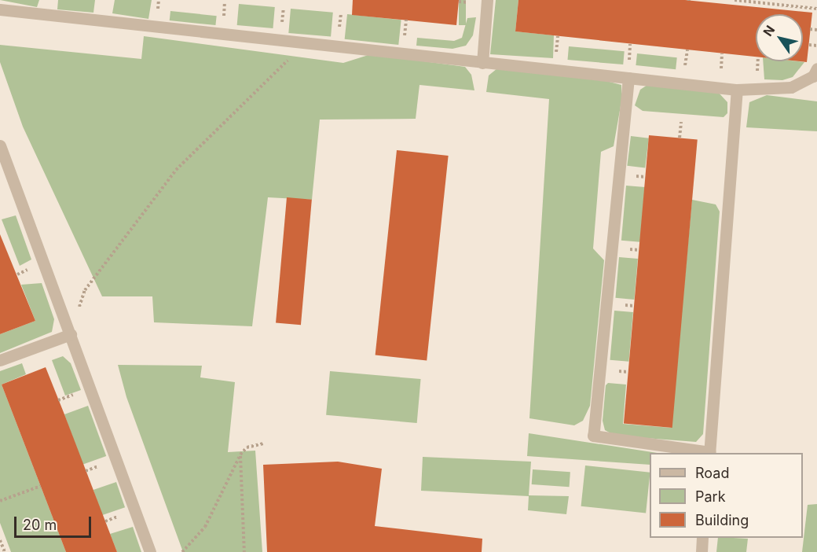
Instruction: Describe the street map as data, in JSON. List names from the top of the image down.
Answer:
{
  "legend": ["Road", "Park", "Building"],
  "scale_bar": "20 m",
  "north": "top left"
}
